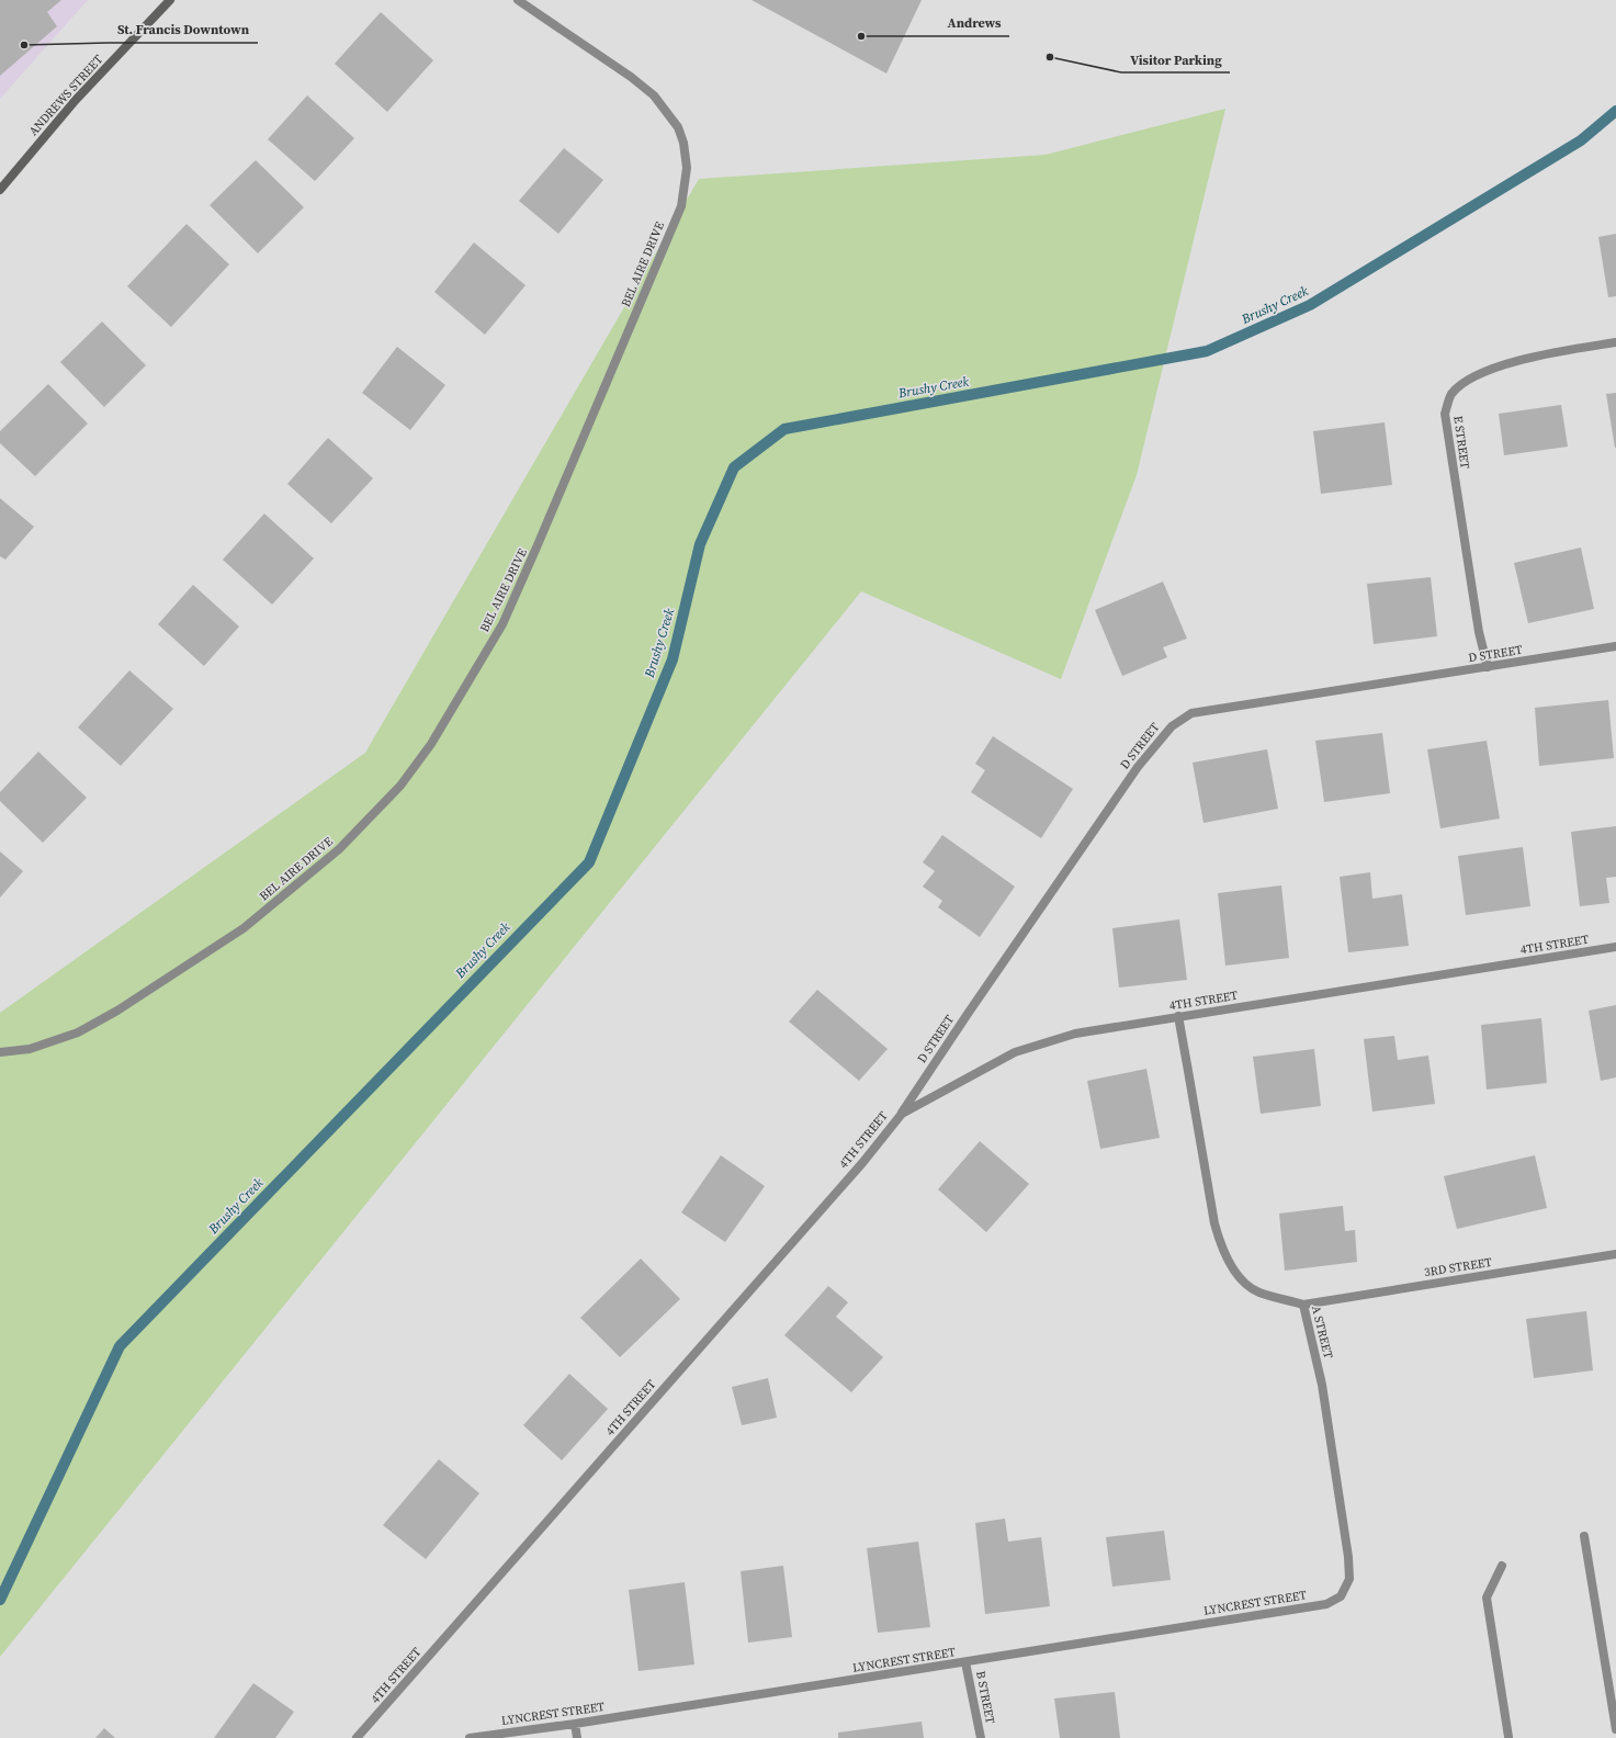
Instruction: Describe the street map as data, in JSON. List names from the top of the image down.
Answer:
{
  "streets": {
    "street": [
      "ANDREWS STREET",
      "BEL AIRE DRIVE",
      "E STREET",
      "D STREET",
      "4TH STREET",
      "3RD STREET",
      "A STREET",
      "LYNCREST STREET",
      "B STREET"
    ]
  },
  "crossings": [
    ["E STREET", "D STREET"],
    ["D STREET", "4TH STREET"],
    ["4TH STREET", "A STREET"],
    ["3RD STREET", "A STREET"],
    ["A STREET", "LYNCREST STREET"],
    ["LYNCREST STREET", "B STREET"]
  ],
  "water": ["Brushy Creek"],
  "places": ["Andrews", "St. Francis Downtown", "Visitor Parking"]
}
